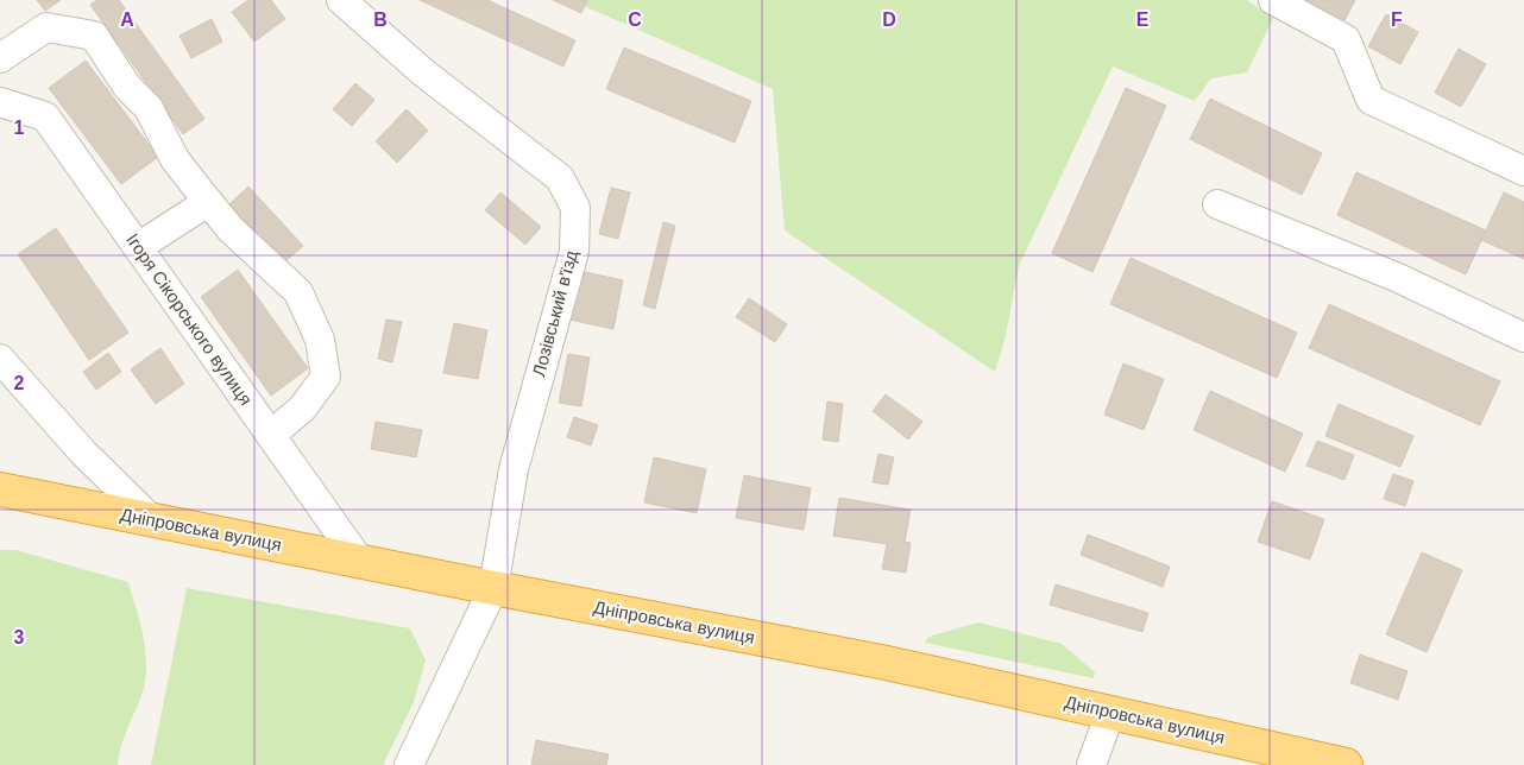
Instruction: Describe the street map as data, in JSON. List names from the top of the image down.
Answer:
{
  "streets": {
    "highway": ["Дніпровська вулиця"],
    "street": ["Лозівський в'їзд", "Ігоря Сікорського вулиця"]
  },
  "crossings": [
    ["Лозівський в'їзд", "Дніпровська вулиця"],
    ["Ігоря Сікорського вулиця", "Дніпровська вулиця"]
  ],
  "grid": {
    "columns": [
      "A",
      "B",
      "C",
      "D",
      "E",
      "F"
    ],
    "rows": ["1", "2", "3"]
  }
}
